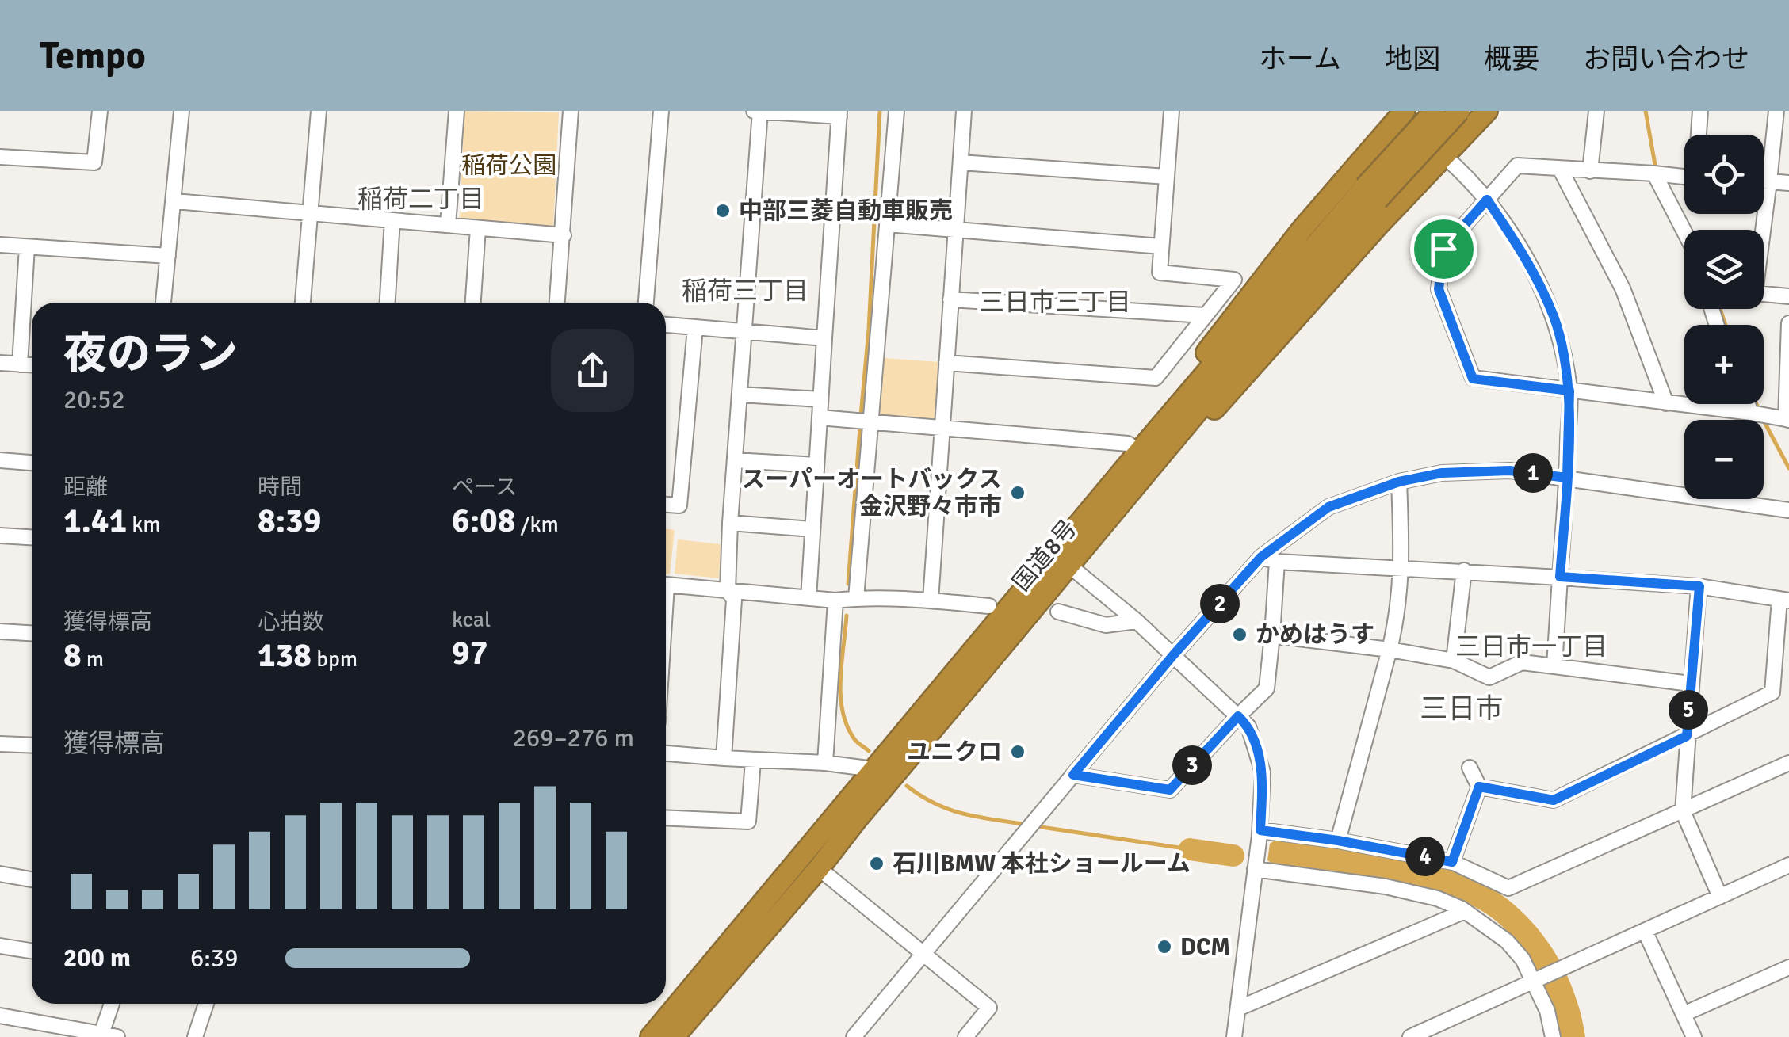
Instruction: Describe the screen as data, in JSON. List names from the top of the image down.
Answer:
{
  "streets": {
    "highway": ["国道8号"]
  },
  "districts": [
    "稲荷二丁目",
    "稲荷三丁目",
    "三日市三丁目",
    "三日市一丁目",
    "三日市"
  ],
  "parks": ["稲荷公園"],
  "places": [
    "中部三菱自動車販売",
    "スーパーオートバックス 金沢野々市市",
    "かめはうす",
    "ユニクロ",
    "石川BMW 本社ショールーム",
    "DCM"
  ],
  "page": {
    "header": "Tempo",
    "nav": [
      "ホーム",
      "地図",
      "概要",
      "お問い合わせ"
    ],
    "map_buttons": ["+", "−"],
    "heading": ["夜のラン", "20:52"],
    "stats": [
      ["距離", "1.41 km"],
      ["時間", "8:39"],
      ["ペース", "6:08 /km"],
      ["獲得標高", "8 m"],
      ["心拍数", "138 bpm"],
      ["kcal", "97"]
    ],
    "pins": [
      "1",
      "2",
      "5",
      "3",
      "4"
    ],
    "chart": ["獲得標高", "269–276 m"],
    "list": [
      {
        "name": "200 m",
        "note": "6:39"
      }
    ]
  }
}
